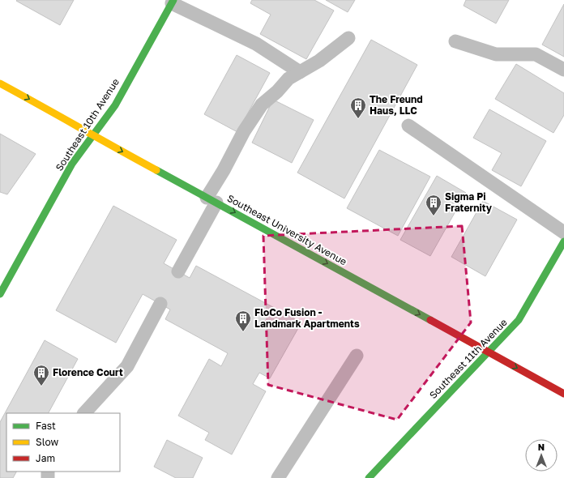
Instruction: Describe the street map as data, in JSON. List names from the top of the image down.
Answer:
{
  "streets": {
    "street": ["Southeast 10th Avenue", "Southeast University Avenue", "Southeast 11th Avenue"]
  },
  "crossings": [
    ["Southeast 10th Avenue", "Southeast University Avenue"],
    ["Southeast University Avenue", "Southeast 11th Avenue"]
  ],
  "one_way": ["Southeast University Avenue"],
  "places": {
    "building": [
      "The Freund Haus, LLC",
      "Sigma Pi Fraternity",
      "FloCo Fusion - Landmark Apartments",
      "Florence Court"
    ]
  },
  "legend": ["Fast", "Slow", "Jam"],
  "north": "top"
}
